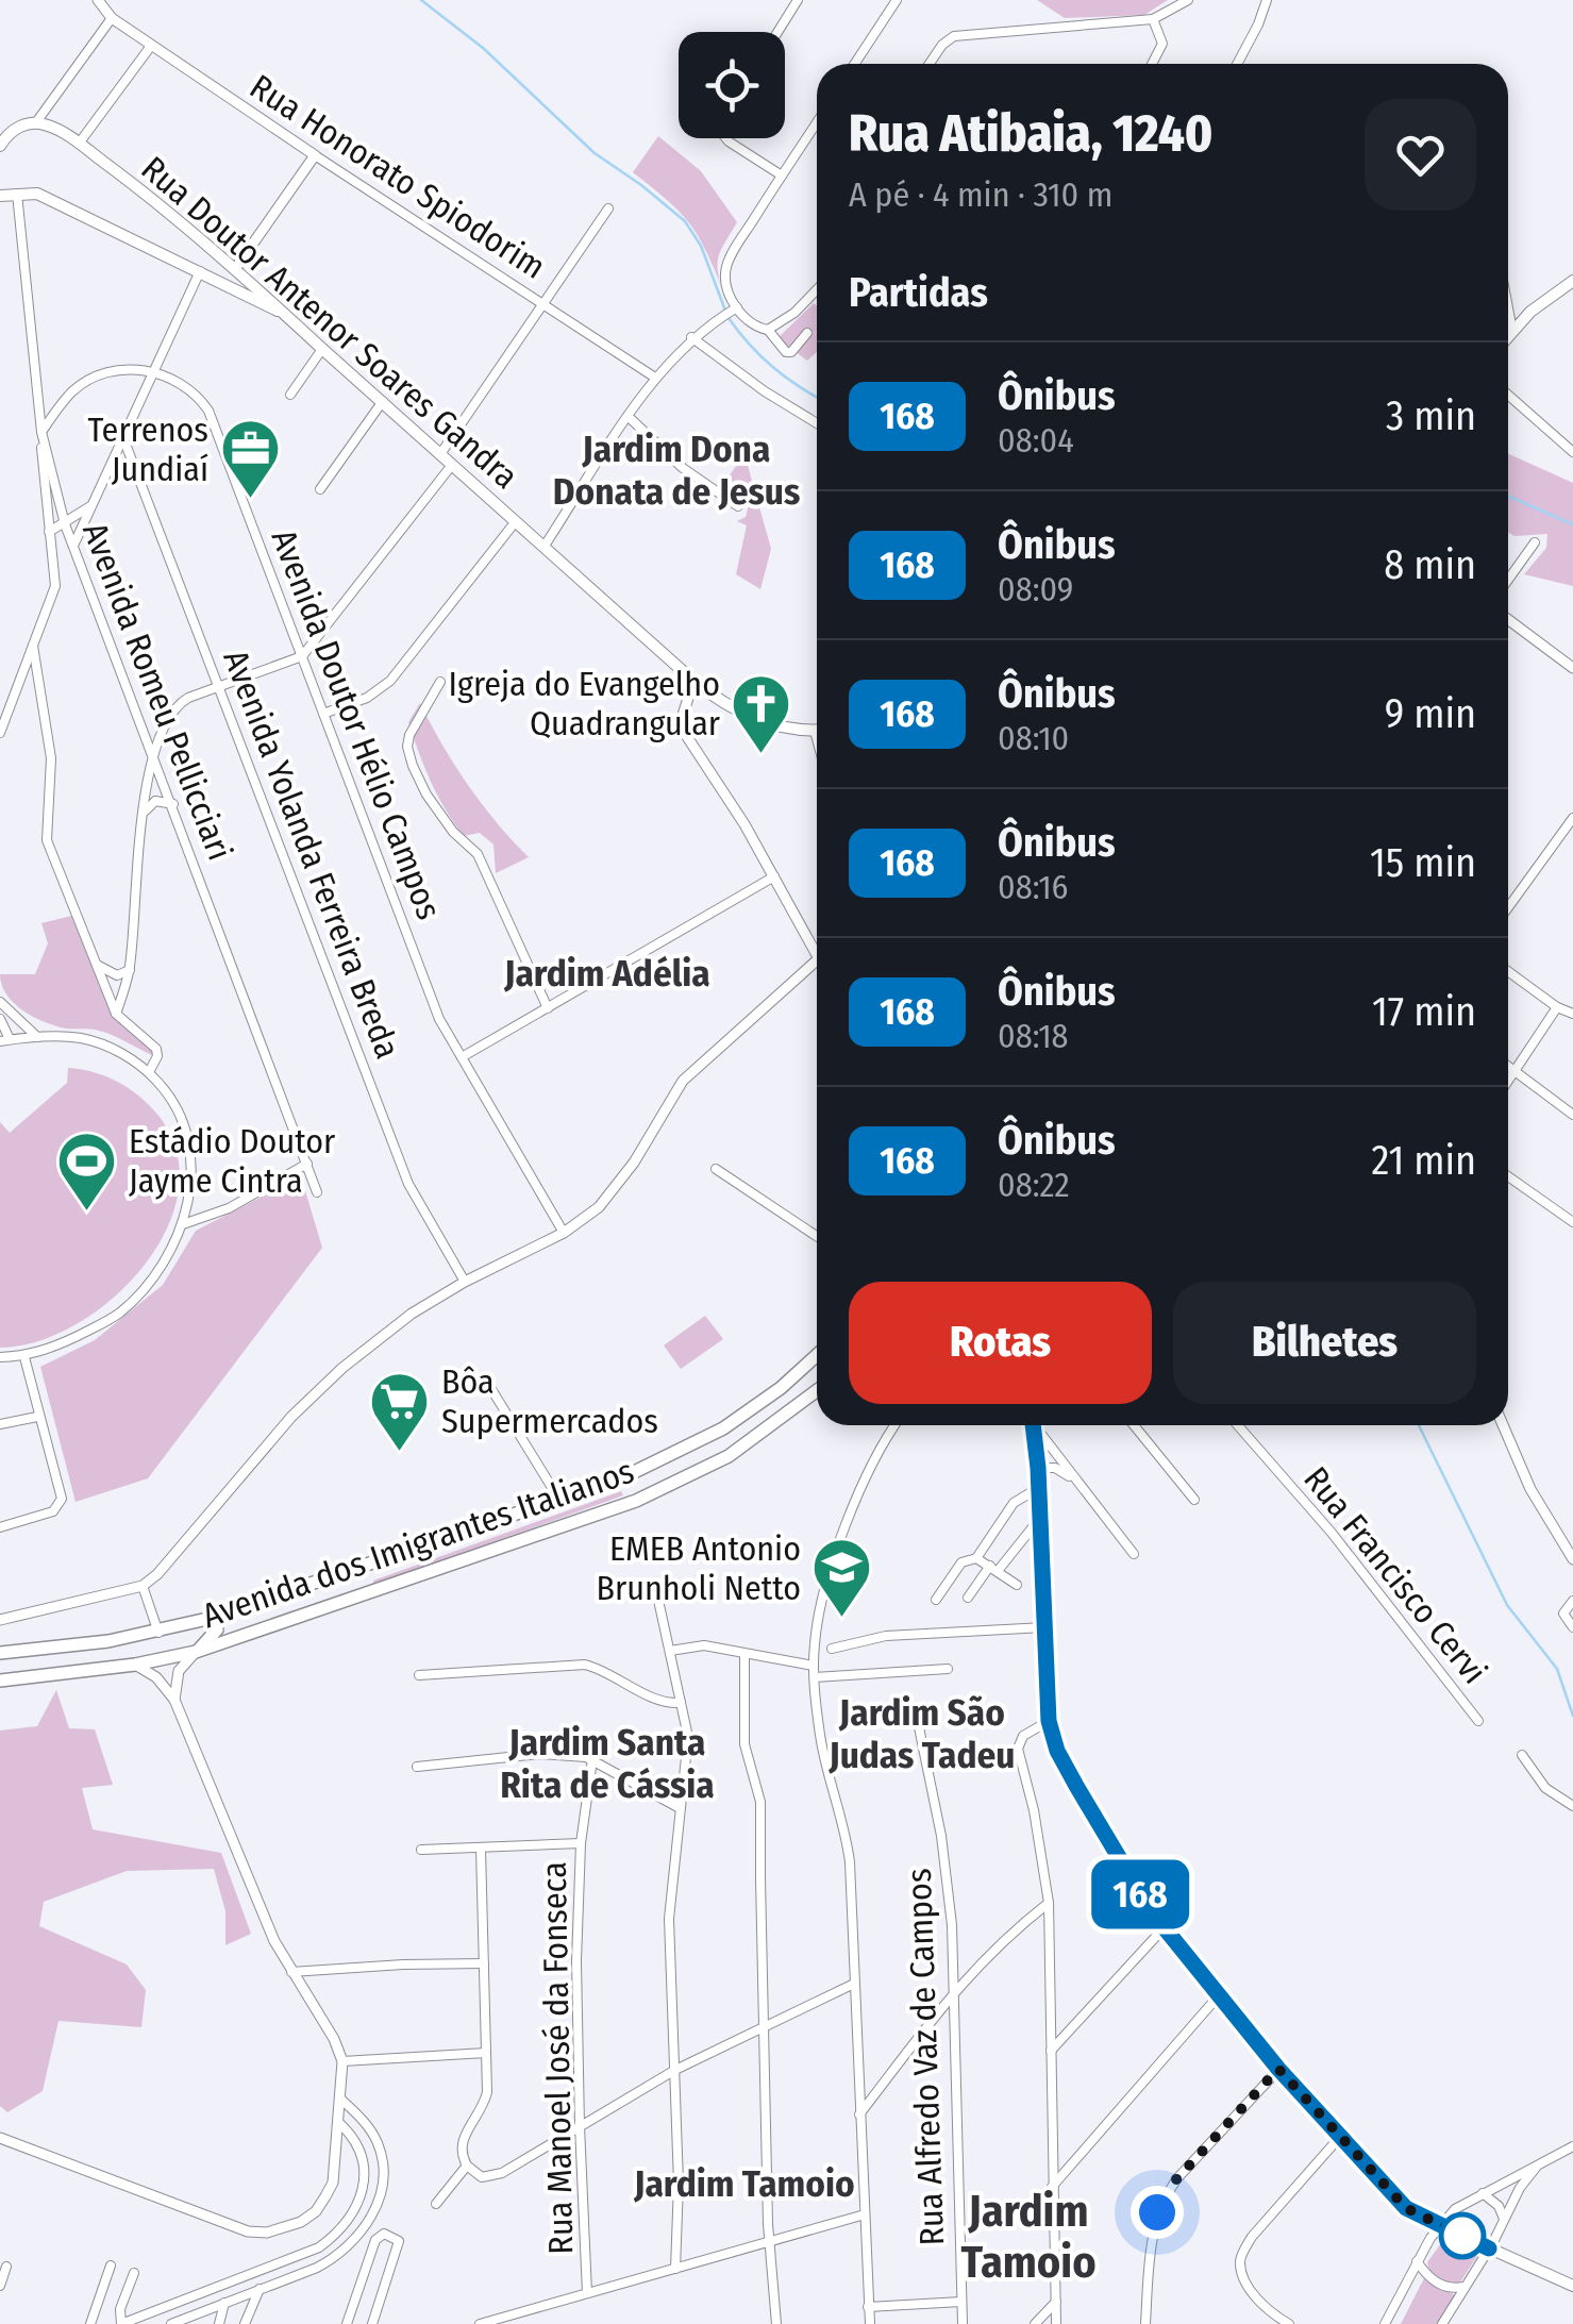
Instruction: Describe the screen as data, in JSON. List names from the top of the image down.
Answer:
{
  "streets": {
    "main road": ["Rua Doutor Antenor Soares Gandra", "Avenida dos Imigrantes Italianos"],
    "street": [
      "Rua Honorato Spiodorim",
      "Avenida Romeu Pellicciari",
      "Avenida Doutor Hélio Campos",
      "Avenida Yolanda Ferreira Breda",
      "Rua Francisco Cervi",
      "Rua Alfredo Vaz de Campos",
      "Rua Manoel José da Fonseca"
    ]
  },
  "districts": [
    "Jardim Dona Donata de Jesus",
    "Jardim Adélia",
    "Jardim São Judas Tadeu",
    "Jardim Santa Rita de Cássia",
    "Jardim Tamoio",
    "Jardim Tamoio"
  ],
  "places": {
    "office": ["Terrenos Jundiaí"],
    "church": ["Igreja do Evangelho Quadrangular"],
    "sports": ["Estádio Doutor Jayme Cintra"],
    "supermarket": ["Bôa Supermercados"],
    "school or university": ["EMEB Antonio Brunholi Netto"]
  },
  "lines": ["bus line 168"],
  "page": {
    "on_map": "168",
    "heading": [
      ["Rua Atibaia, 1240", "A pé · 4 min · 310 m"],
      "Partidas"
    ],
    "list": [
      {
        "mark": "168",
        "name": "Ônibus",
        "note": "08:04",
        "value": "3 min"
      },
      {
        "mark": "168",
        "name": "Ônibus",
        "note": "08:09",
        "value": "8 min"
      },
      {
        "mark": "168",
        "name": "Ônibus",
        "note": "08:10",
        "value": "9 min"
      },
      {
        "mark": "168",
        "name": "Ônibus",
        "note": "08:16",
        "value": "15 min"
      },
      {
        "mark": "168",
        "name": "Ônibus",
        "note": "08:18",
        "value": "17 min"
      },
      {
        "mark": "168",
        "name": "Ônibus",
        "note": "08:22",
        "value": "21 min"
      }
    ],
    "buttons": ["Rotas", "Bilhetes"]
  }
}
